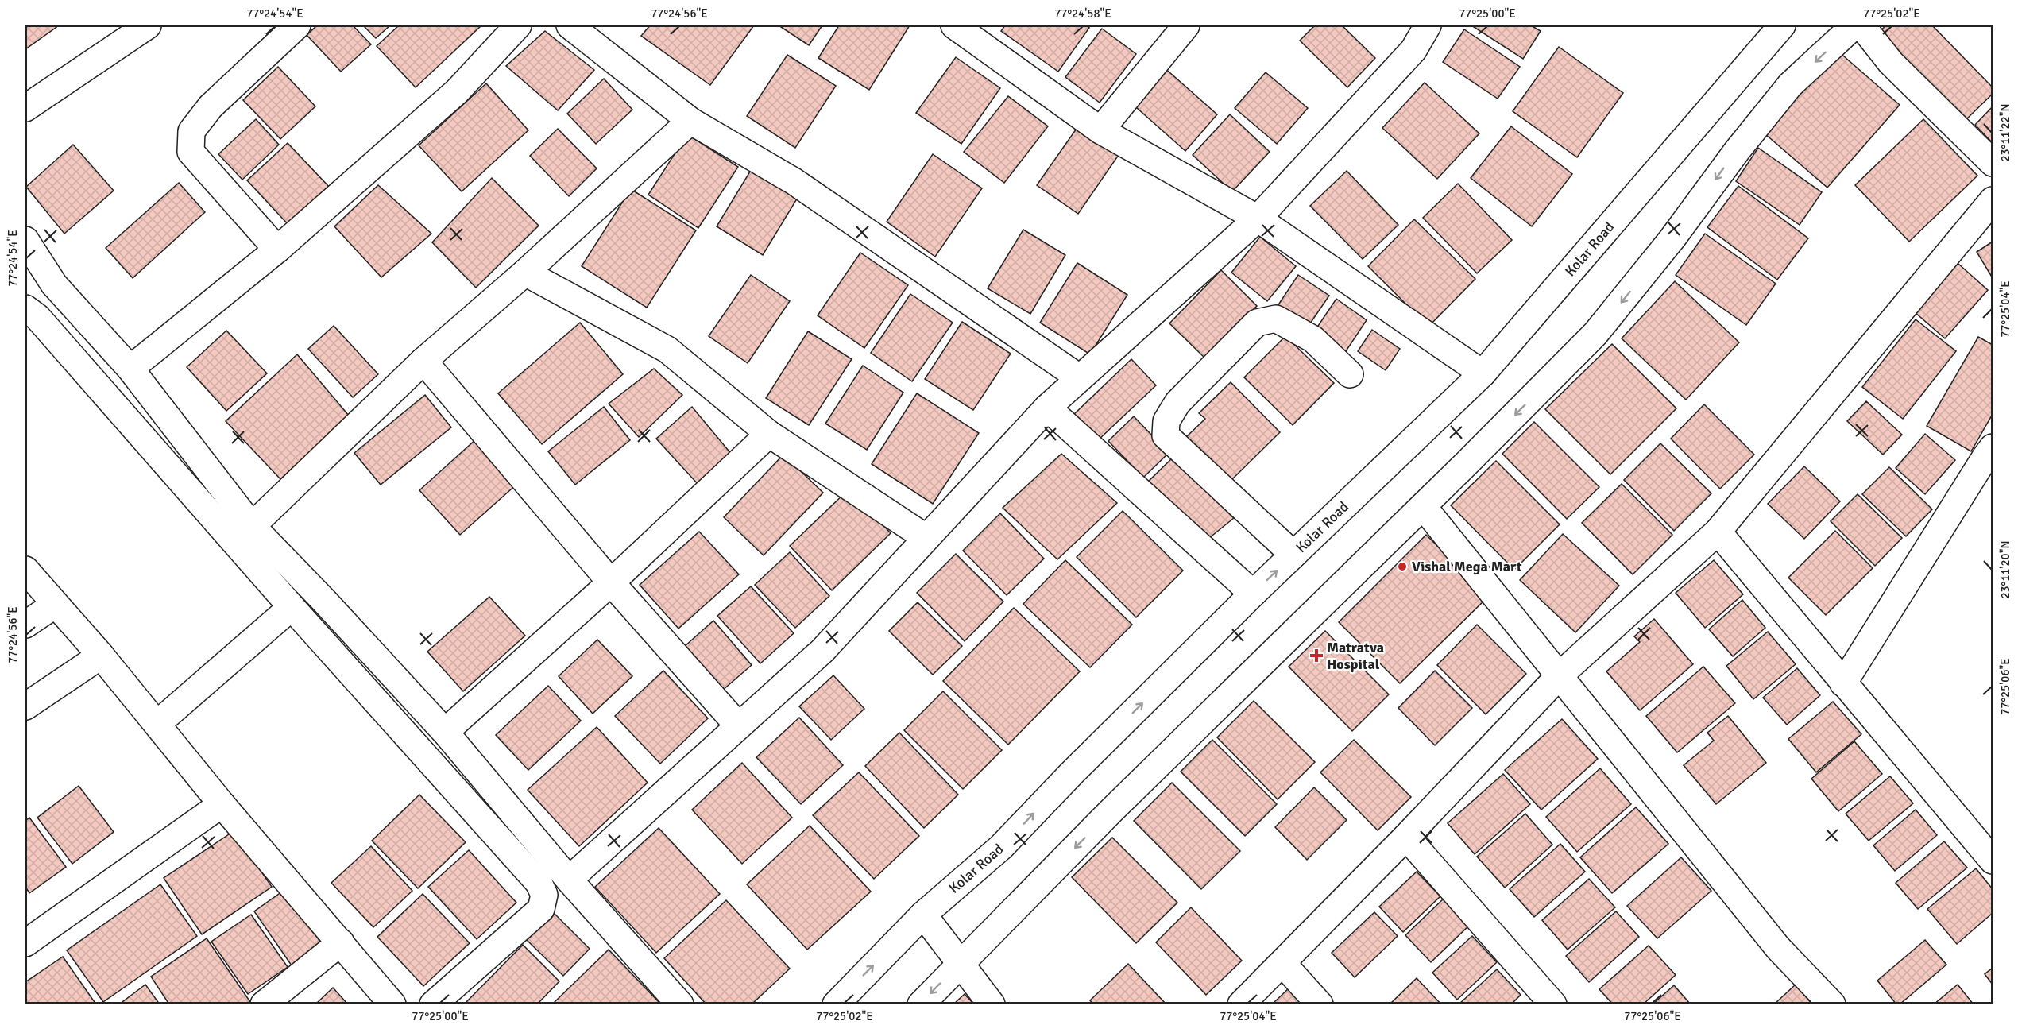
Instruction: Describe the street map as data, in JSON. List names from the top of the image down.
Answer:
{
  "streets": {
    "street": ["Kolar Road"]
  },
  "places": {
    "other": ["Vishal Mega Mart"],
    "health": ["Matratva Hospital"]
  },
  "coordinates": [
    "77°24'54\"E",
    "77°24'56\"E",
    "77°24'58\"E",
    "77°25'00\"E",
    "77°25'02\"E",
    "23°11'22\"N",
    "77°25'04\"E",
    "23°11'20\"N",
    "77°25'06\"E"
  ]
}
